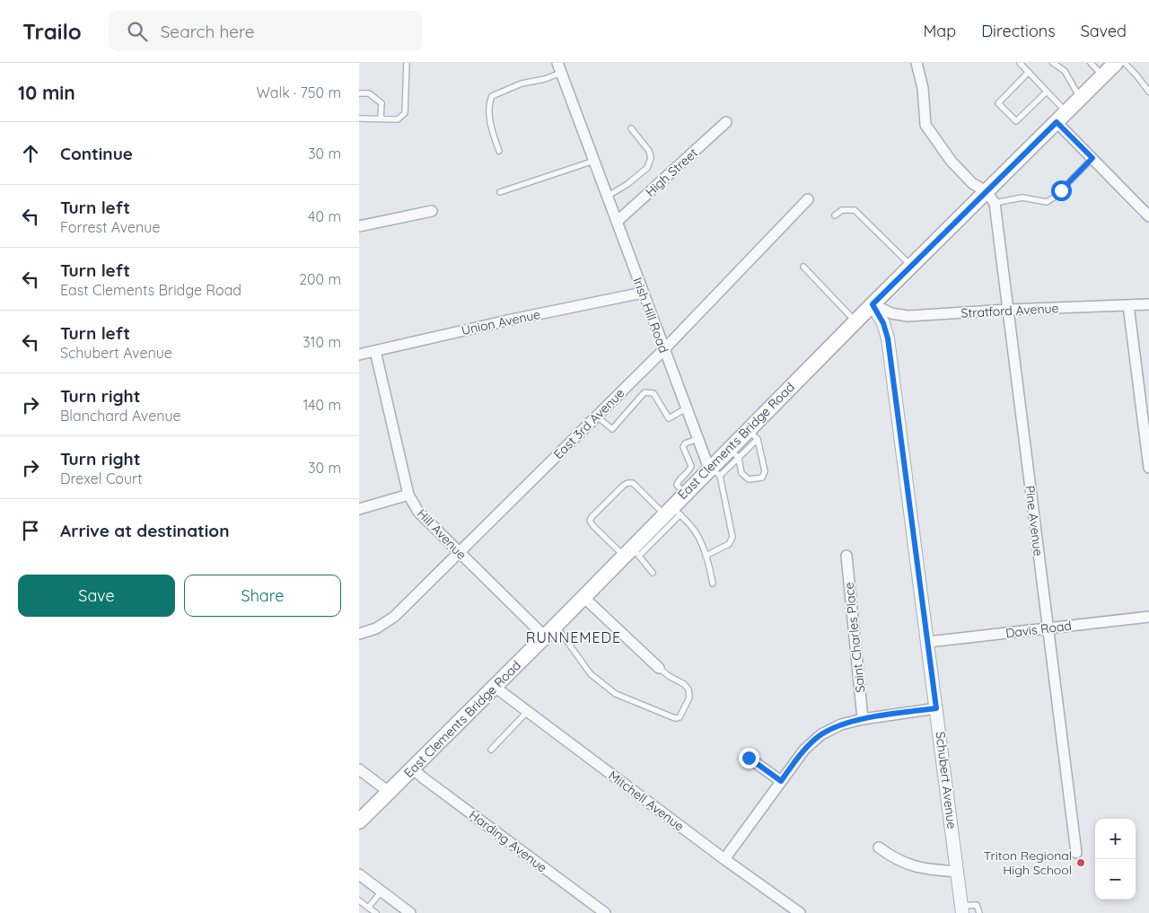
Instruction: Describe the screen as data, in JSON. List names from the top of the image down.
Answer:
{
  "streets": {
    "main road": ["East Clements Bridge Road"],
    "street": [
      "High Street",
      "Stratford Avenue",
      "Irish Hill Road",
      "Union Avenue",
      "East 3rd Avenue",
      "Pine Avenue",
      "Hill Avenue",
      "Davis Road",
      "Saint Charles Place",
      "Schubert Avenue",
      "Mitchell Avenue",
      "Harding Avenue"
    ]
  },
  "crossings": [
    ["High Street", "Irish Hill Road"],
    ["Stratford Avenue", "East Clements Bridge Road"],
    ["Stratford Avenue", "Pine Avenue"],
    ["Stratford Avenue", "Schubert Avenue"],
    ["Irish Hill Road", "Union Avenue"],
    ["Irish Hill Road", "East 3rd Avenue"],
    ["Irish Hill Road", "East Clements Bridge Road"],
    ["Union Avenue", "Hill Avenue"],
    ["East 3rd Avenue", "Hill Avenue"],
    ["East Clements Bridge Road", "Pine Avenue"],
    ["East Clements Bridge Road", "Hill Avenue"],
    ["East Clements Bridge Road", "Schubert Avenue"],
    ["East Clements Bridge Road", "Mitchell Avenue"],
    ["East Clements Bridge Road", "Harding Avenue"],
    ["Pine Avenue", "Davis Road"],
    ["Davis Road", "Schubert Avenue"]
  ],
  "districts": ["RUNNEMEDE"],
  "places": ["Triton Regional High School"],
  "page": {
    "header": "Trailo",
    "search": "Search here",
    "nav": ["Map", "Directions", "Saved"],
    "heading": ["10 min", "Walk · 750 m"],
    "list": [
      ["Continue", "30 m"],
      ["Turn left", "Forrest Avenue", "40 m"],
      ["Turn left", "East Clements Bridge Road", "200 m"],
      ["Turn left", "Schubert Avenue", "310 m"],
      ["Turn right", "Blanchard Avenue", "140 m"],
      ["Turn right", "Drexel Court", "30 m"],
      "Arrive at destination"
    ],
    "buttons": ["Save", "Share"],
    "map_buttons": ["+", "−"]
  }
}
